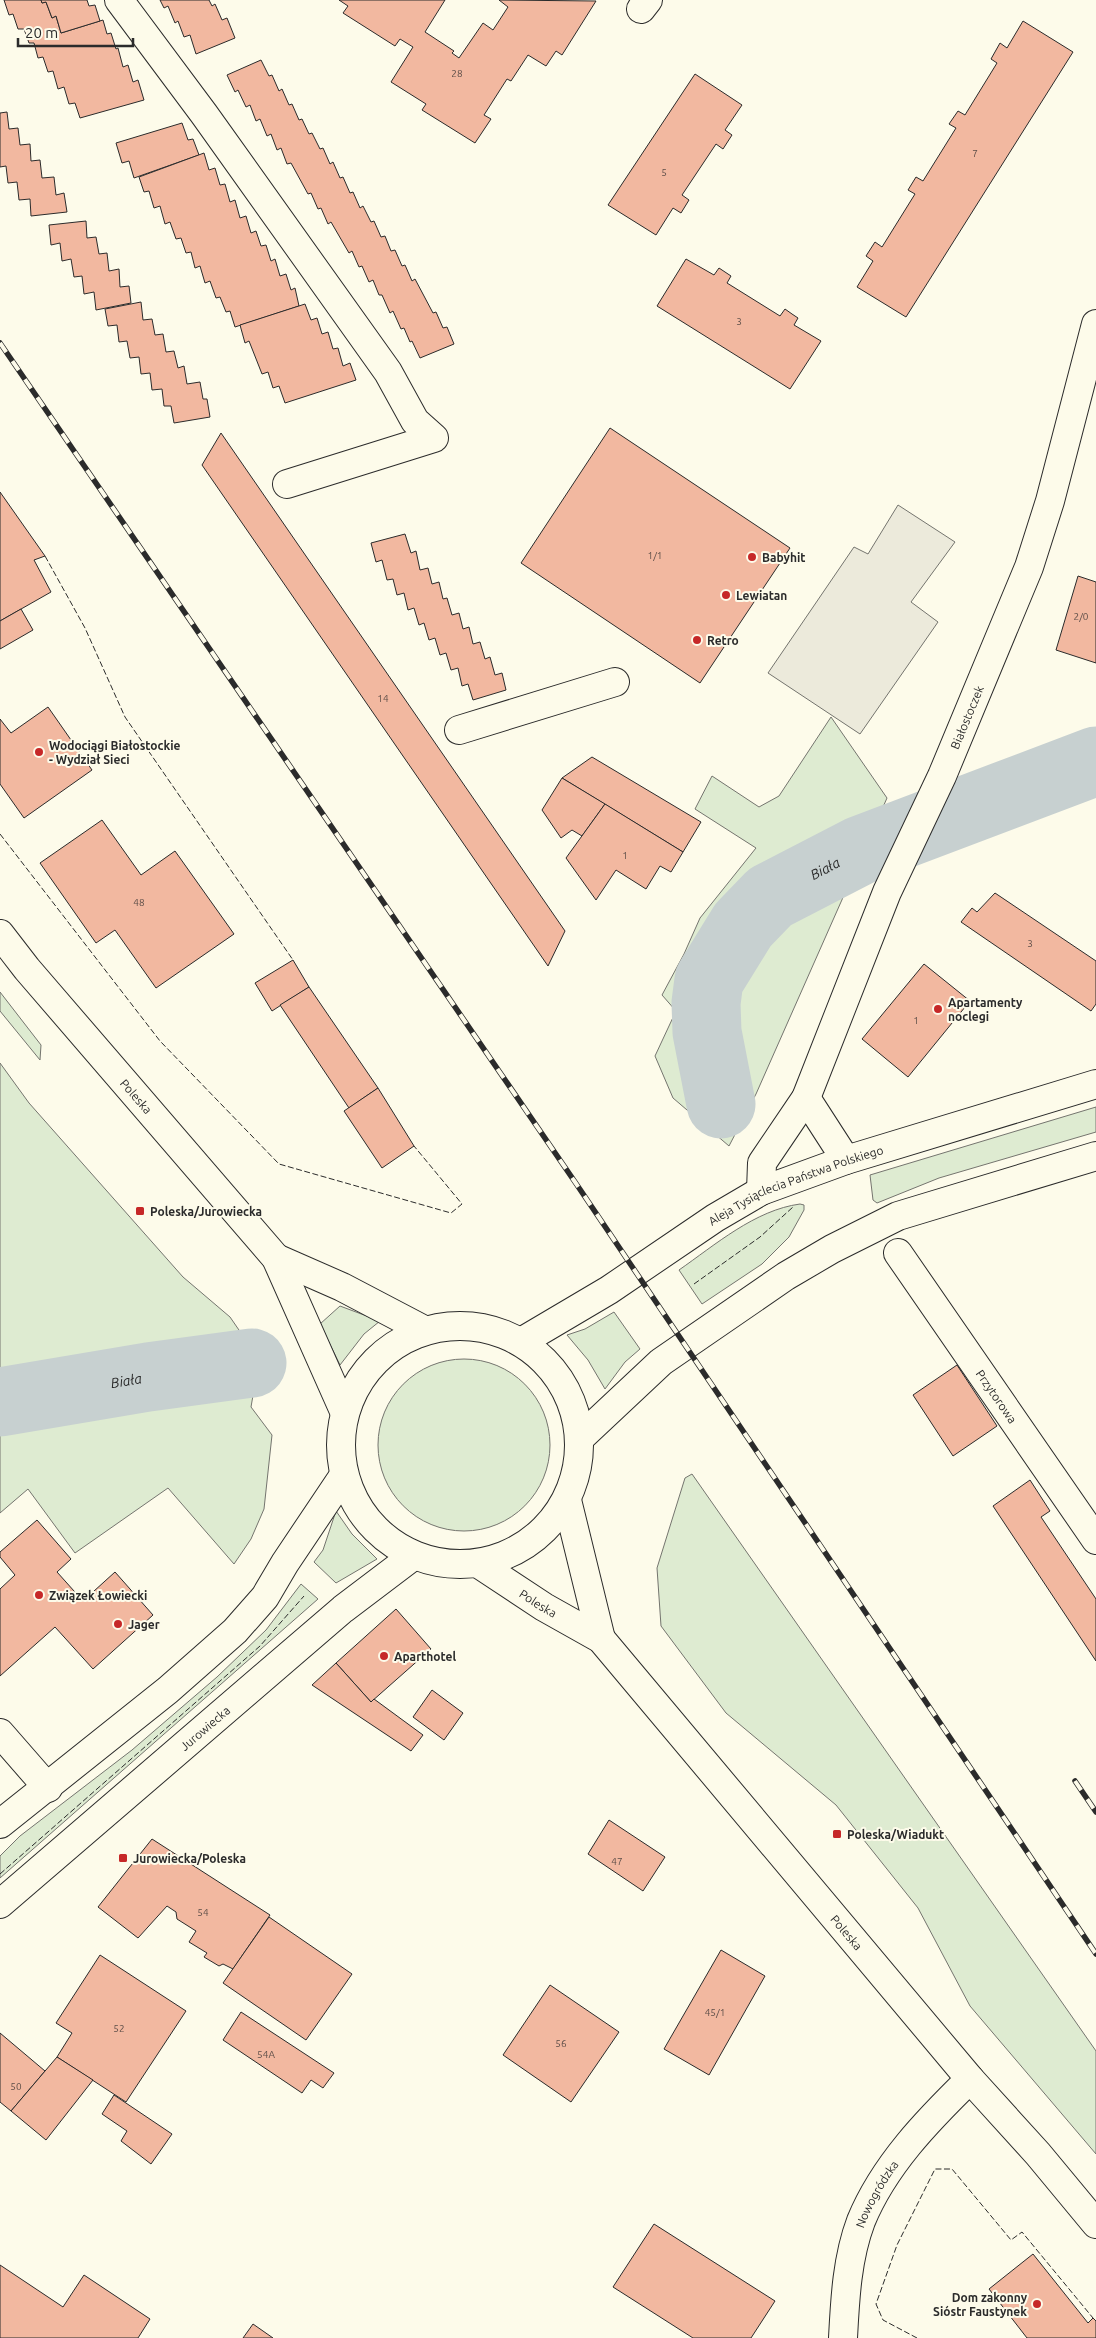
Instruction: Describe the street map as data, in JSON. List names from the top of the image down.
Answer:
{
  "streets": {
    "main road": [
      "Białostoczek",
      "Poleska",
      "Aleja Tysiąclecia Państwa Polskiego",
      "Przytorowa",
      "Jurowiecka",
      "Nowogródzka"
    ]
  },
  "crossings": [
    ["Białostoczek", "Aleja Tysiąclecia Państwa Polskiego"],
    ["Poleska", "Nowogródzka"]
  ],
  "water": ["Biała"],
  "places": {
    "other": [
      "Babyhit",
      "Lewiatan",
      "Retro",
      "Wodociągi Białostockie - Wydział Sieci",
      "Apartamenty noclegi",
      "Związek Łowiecki",
      "Jager",
      "Aparthotel",
      "Dom zakonny Sióstr Faustynek"
    ],
    "transit": ["Poleska/Jurowiecka", "Poleska/Wiadukt", "Jurowiecka/Poleska"]
  },
  "house_numbers": [
    "28",
    "7",
    "5",
    "3",
    "1/1",
    "2/0",
    "14",
    "1",
    "48",
    "3",
    "1",
    "47",
    "54",
    "45/1",
    "52",
    "56",
    "54A",
    "50"
  ],
  "scale_bar": "20 m"
}
